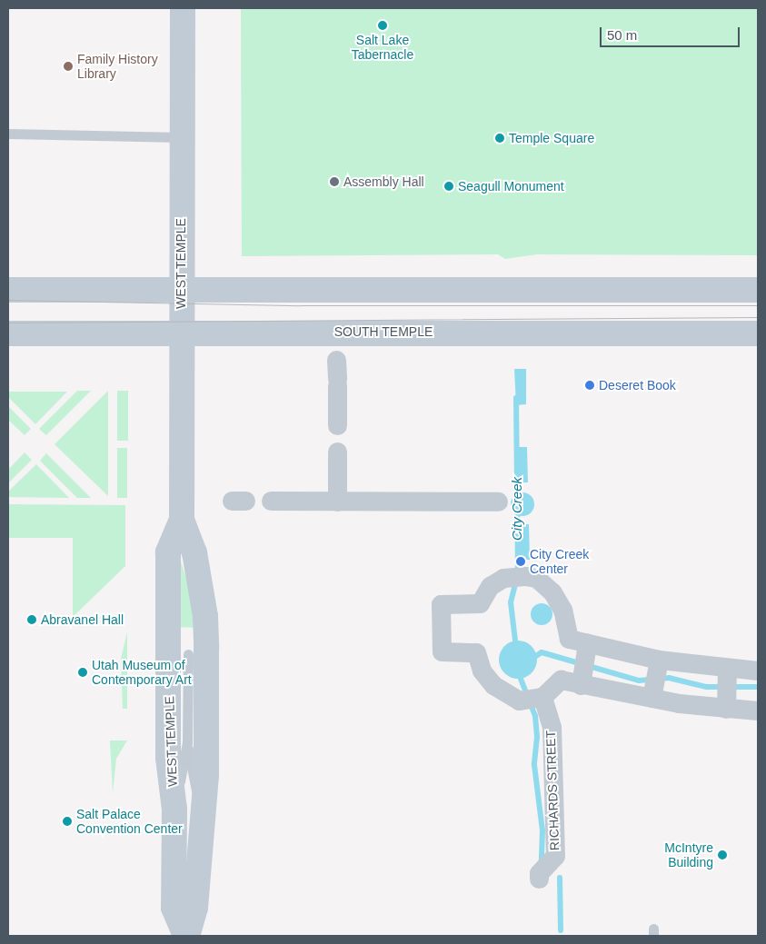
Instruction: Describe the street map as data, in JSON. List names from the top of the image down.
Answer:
{
  "streets": {
    "street": ["WEST TEMPLE", "SOUTH TEMPLE", "RICHARDS STREET"]
  },
  "crossings": [
    ["WEST TEMPLE", "SOUTH TEMPLE"]
  ],
  "water": ["City Creek"],
  "places": [
    "Salt Lake Tabernacle",
    "Family History Library",
    "Temple Square",
    "Assembly Hall",
    "Seagull Monument",
    "Deseret Book",
    "City Creek Center",
    "Abravanel Hall",
    "Utah Museum of Contemporary Art",
    "Salt Palace Convention Center",
    "McIntyre Building"
  ],
  "scale_bar": "50 m"
}
